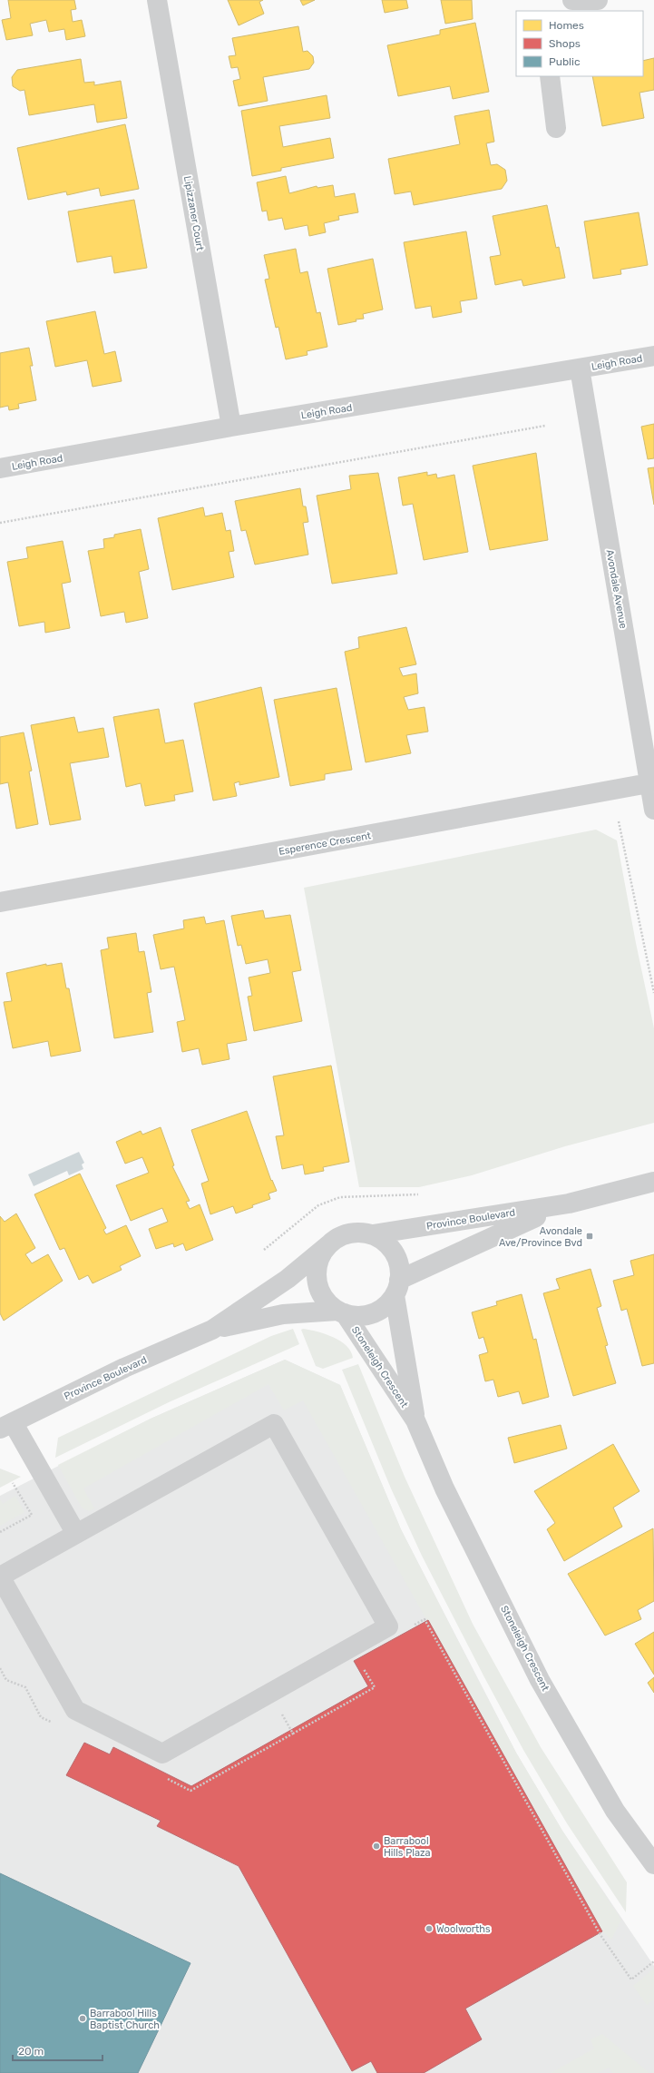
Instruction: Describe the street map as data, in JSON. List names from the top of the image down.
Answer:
{
  "streets": {
    "street": [
      "Lipizzaner Court",
      "Leigh Road",
      "Avondale Avenue",
      "Esperence Crescent",
      "Province Boulevard",
      "Stoneleigh Crescent"
    ]
  },
  "crossings": [
    ["Lipizzaner Court", "Leigh Road"],
    ["Leigh Road", "Avondale Avenue"],
    ["Avondale Avenue", "Esperence Crescent"],
    ["Province Boulevard", "Stoneleigh Crescent"]
  ],
  "places": {
    "transit": ["Avondale Ave/Province Bvd"],
    "other": ["Barrabool Hills Plaza", "Woolworths", "Barrabool Hills Baptist Church"]
  },
  "legend": ["Homes", "Shops", "Public"],
  "scale_bar": "20 m"
}
